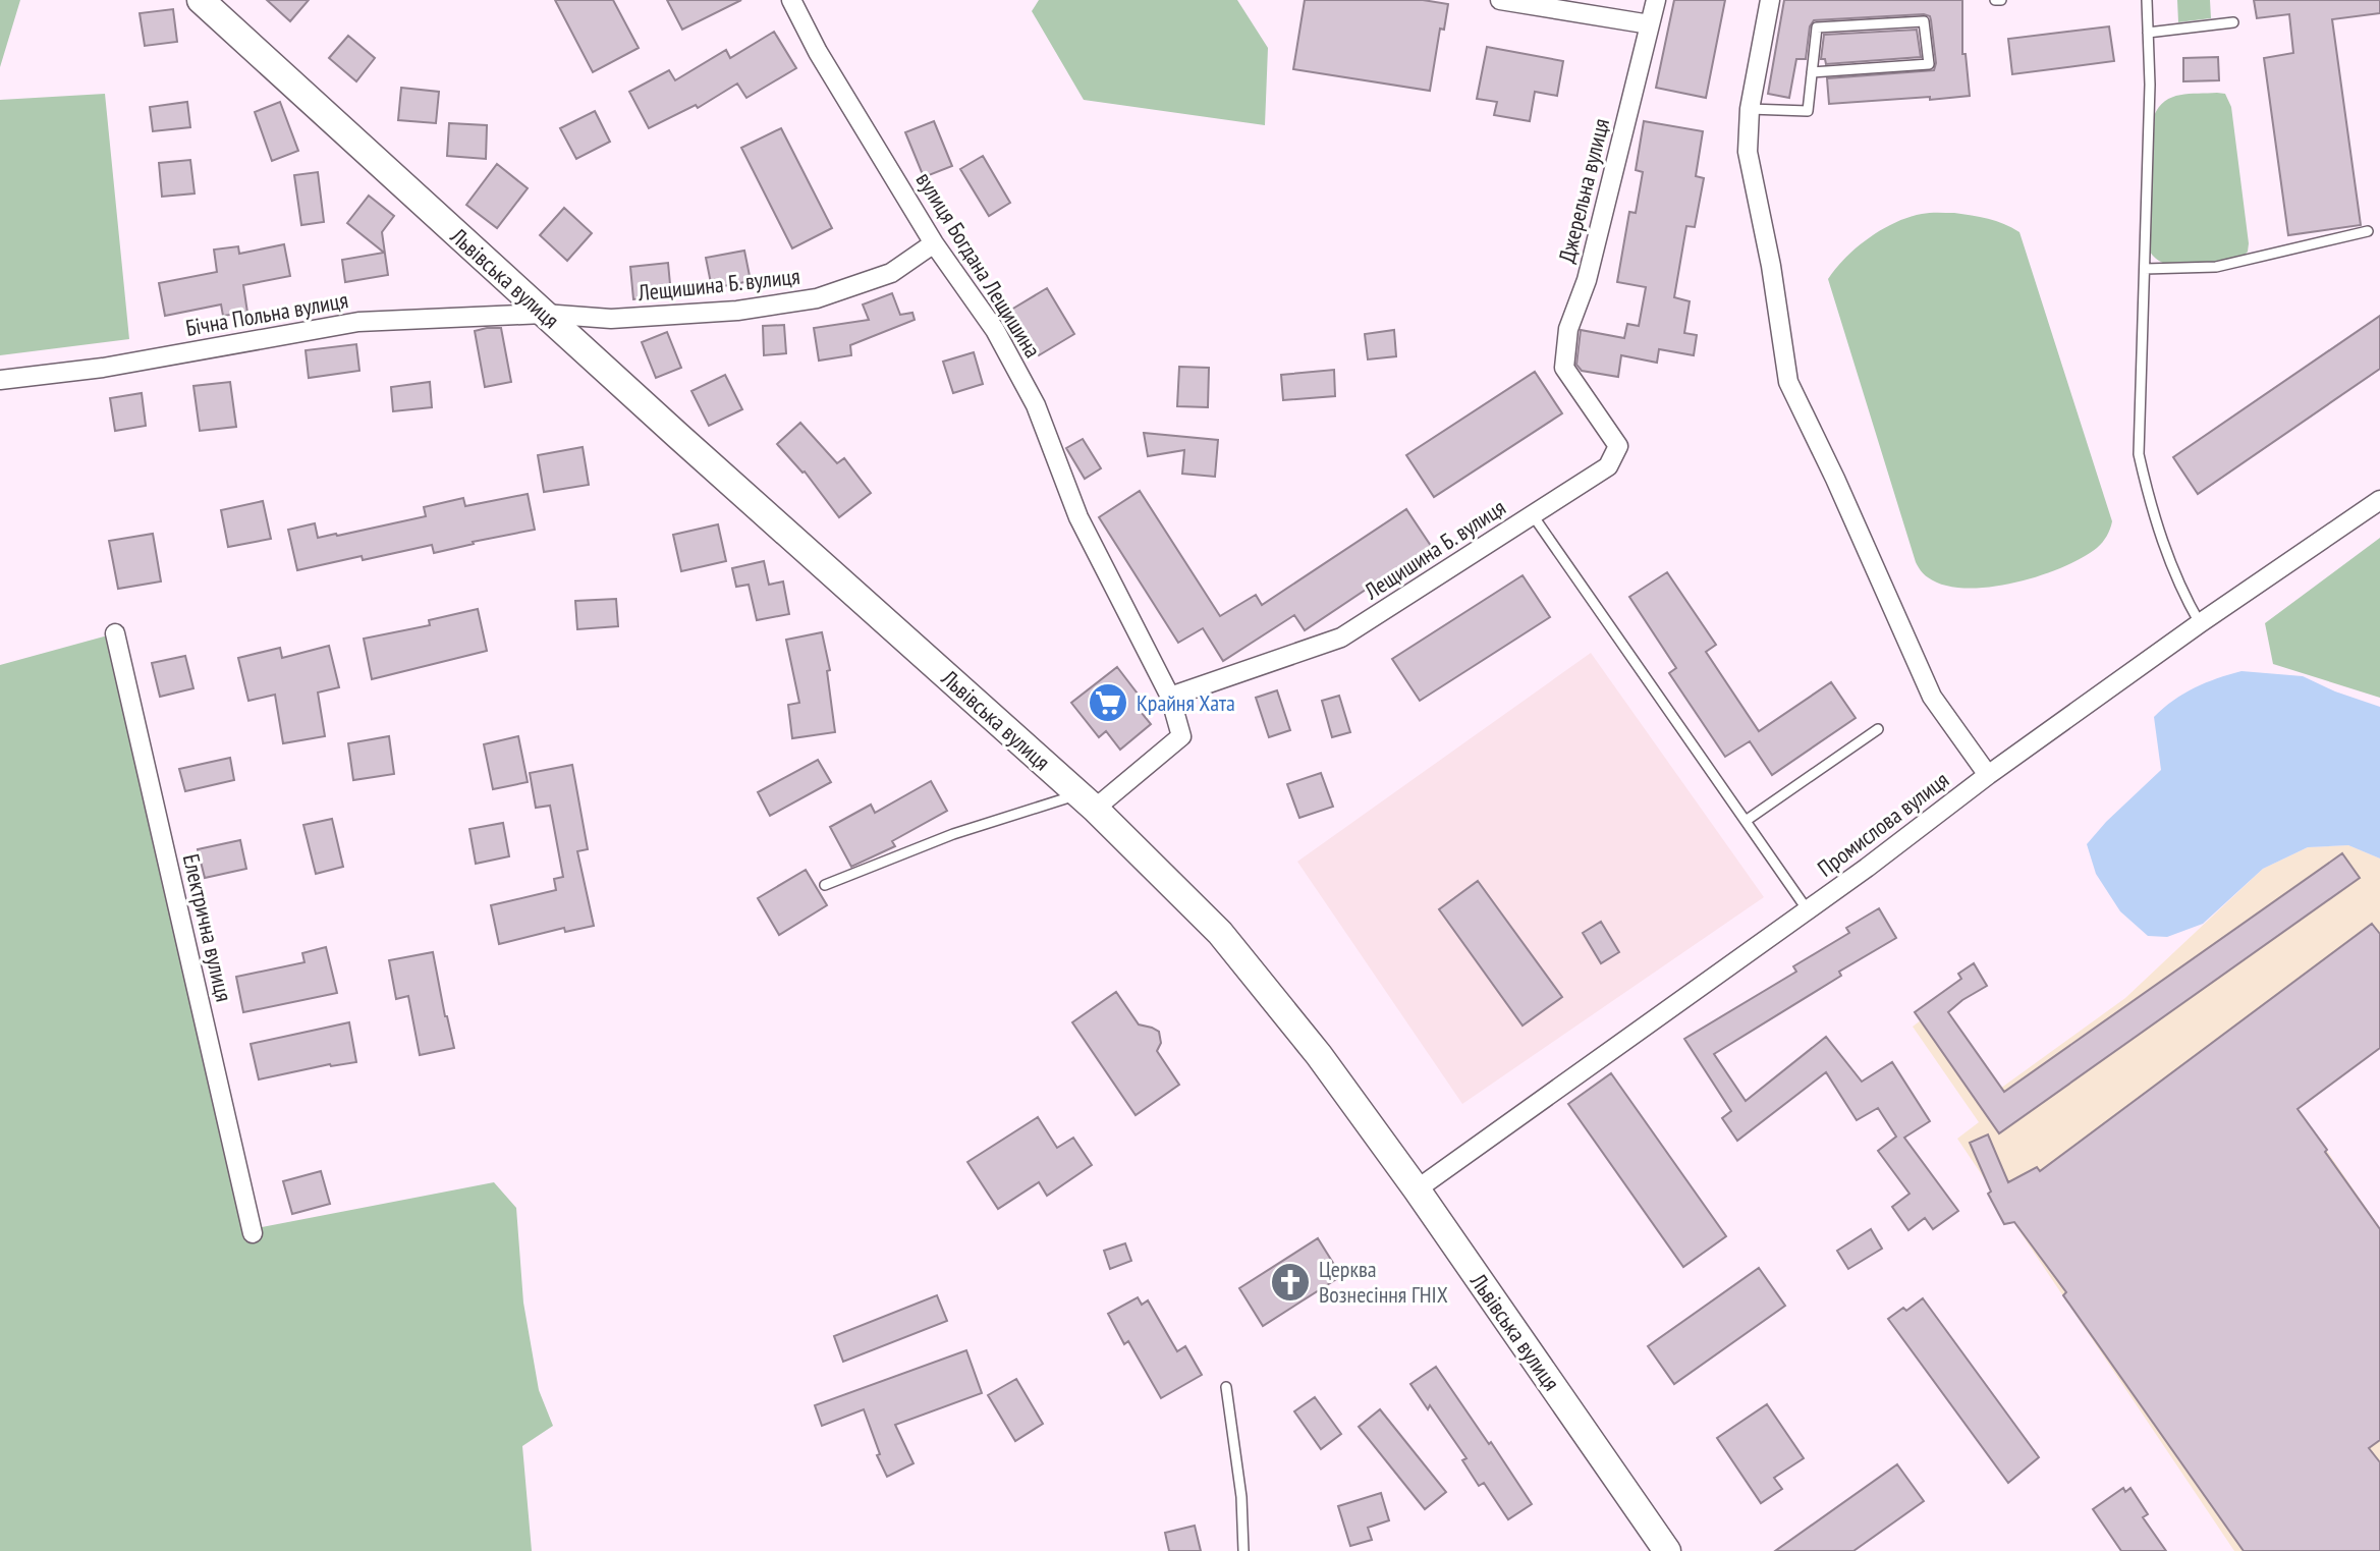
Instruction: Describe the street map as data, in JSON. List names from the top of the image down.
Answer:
{
  "streets": {
    "main road": ["Львівська вулиця"],
    "street": [
      "Джерельна вулиця",
      "вулиця Богдана Лещишина",
      "Лещишина Б. вулиця",
      "Бічна Польна вулиця",
      "Промислова вулиця",
      "Електрична вулиця"
    ]
  },
  "crossings": [
    ["Джерельна вулиця", "Лещишина Б. вулиця"],
    ["вулиця Богдана Лещишина", "Лещишина Б. вулиця"],
    ["Львівська вулиця", "Лещишина Б. вулиця"],
    ["Львівська вулиця", "Бічна Польна вулиця"],
    ["Львівська вулиця", "Промислова вулиця"],
    ["Лещишина Б. вулиця", "Бічна Польна вулиця"]
  ],
  "places": {
    "supermarket": ["Крайня Хата"],
    "church": ["Церква Вознесіння ГНІХ"]
  }
}
